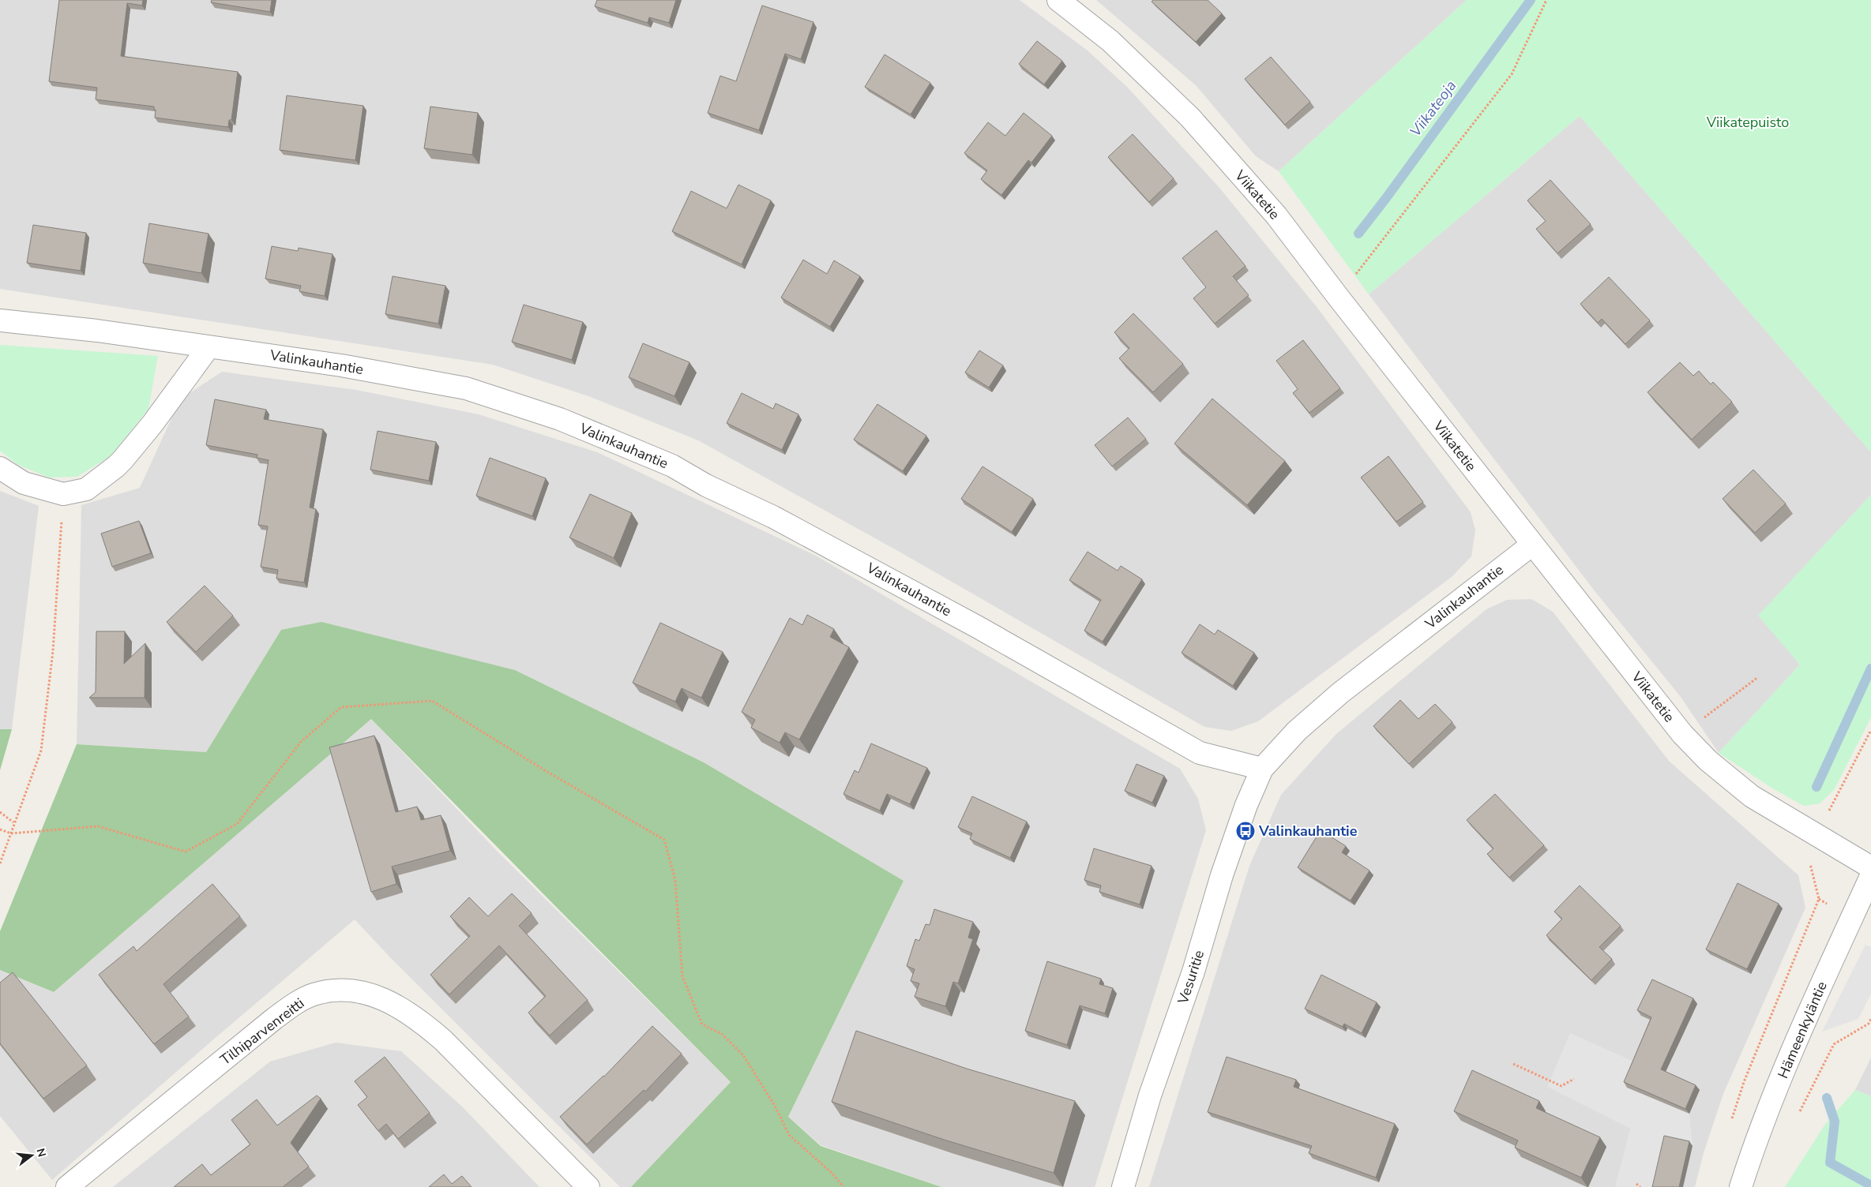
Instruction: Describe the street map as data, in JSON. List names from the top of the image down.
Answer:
{
  "streets": {
    "street": [
      "Viikatetie",
      "Valinkauhantie",
      "Vesuritie",
      "Hämeenkyläntie",
      "Tilhiparvenreitti"
    ]
  },
  "crossings": [
    ["Viikatetie", "Valinkauhantie"],
    ["Valinkauhantie", "Vesuritie"]
  ],
  "water": ["Viikateoja"],
  "parks": ["Viikatepuisto"],
  "places": {
    "bus stop": ["Valinkauhantie"]
  },
  "north": "right"
}
